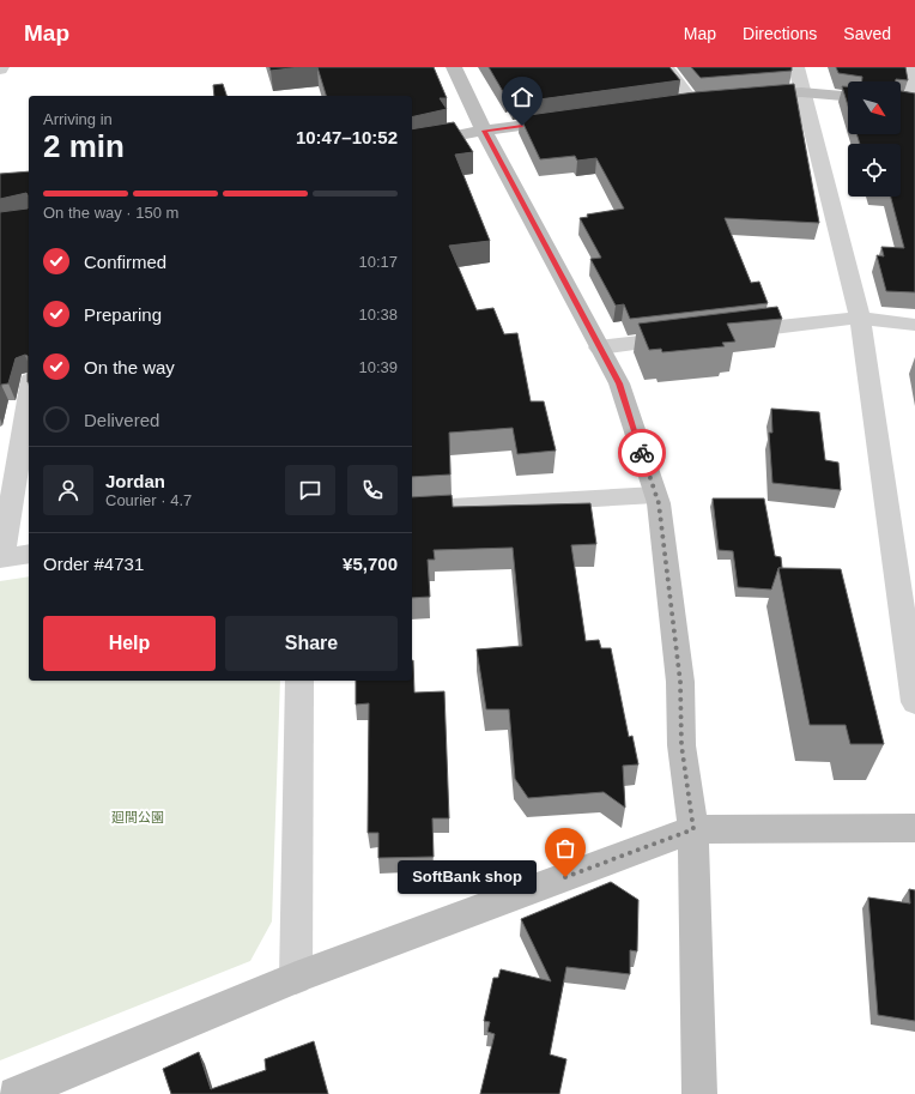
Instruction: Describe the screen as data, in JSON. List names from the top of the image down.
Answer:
{
  "parks": ["廻間公園"],
  "places": ["SoftBank shop"],
  "north": "bottom right",
  "page": {
    "header": "Map",
    "nav": ["Map", "Directions", "Saved"],
    "heading": ["2 min", "Arriving in", "10:47–10:52"],
    "panel": [
      "Jordan",
      "Courier · 4.7",
      "Order #4731",
      "¥5,700"
    ],
    "bar": "On the way · 150 m",
    "list": [
      ["Confirmed", "10:17"],
      ["Preparing", "10:38"],
      ["On the way", "10:39"],
      "Delivered"
    ],
    "buttons": ["Help", "Share"],
    "bubble": "SoftBank shop"
  }
}
